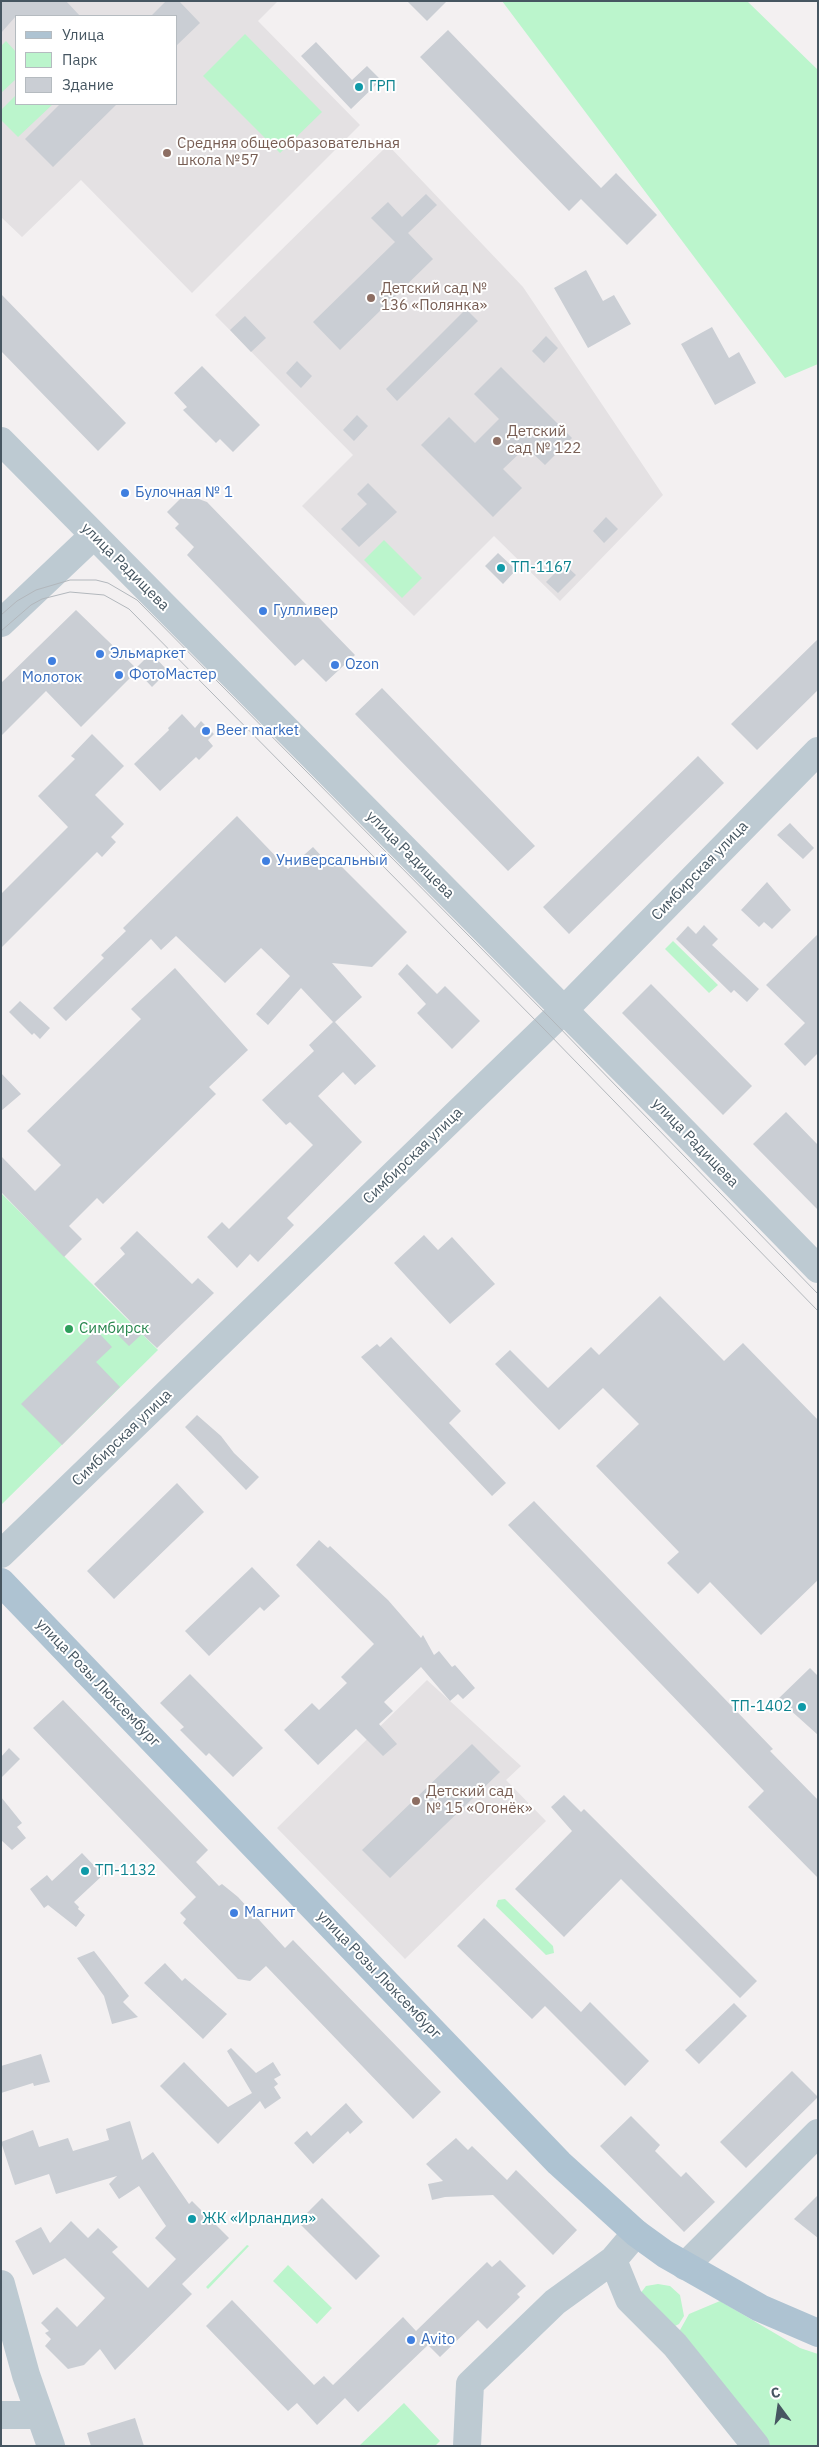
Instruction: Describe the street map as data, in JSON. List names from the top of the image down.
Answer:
{
  "streets": {
    "main road": ["улица Розы Люксембург"],
    "street": ["улица Радищева", "Симбирская улица"]
  },
  "crossings": [
    ["улица Радищева", "Симбирская улица"]
  ],
  "places": [
    "ГРП",
    "Средняя общеобразовательная школа №57",
    "Детский сад № 136 «Полянка»",
    "Детский сад № 122",
    "Булочная № 1",
    "ТП-1167",
    "Гулливер",
    "Эльмаркет",
    "Молоток",
    "Ozon",
    "ФотоМастер",
    "Beer market",
    "Универсальный",
    "Симбирск",
    "ТП-1402",
    "Детский сад № 15 «Огонёк»",
    "ТП-1132",
    "Магнит",
    "ЖК «Ирландия»",
    "Avito"
  ],
  "legend": ["Улица", "Парк", "Здание"],
  "north": "top"
}
